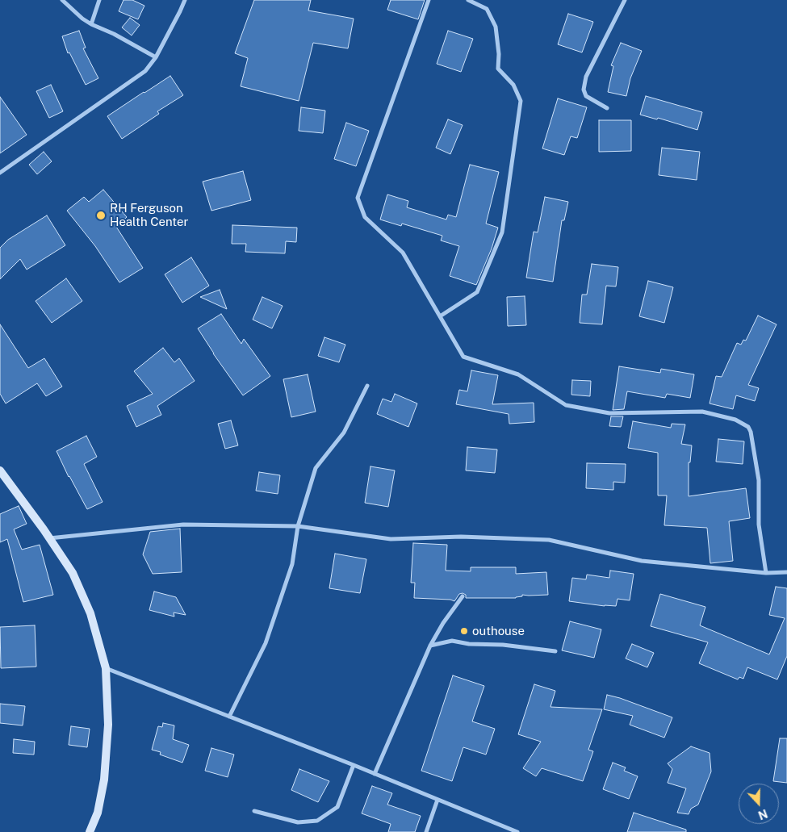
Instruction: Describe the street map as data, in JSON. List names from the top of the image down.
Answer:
{
  "places": ["RH Ferguson Health Center", "outhouse"],
  "north": "bottom"
}
